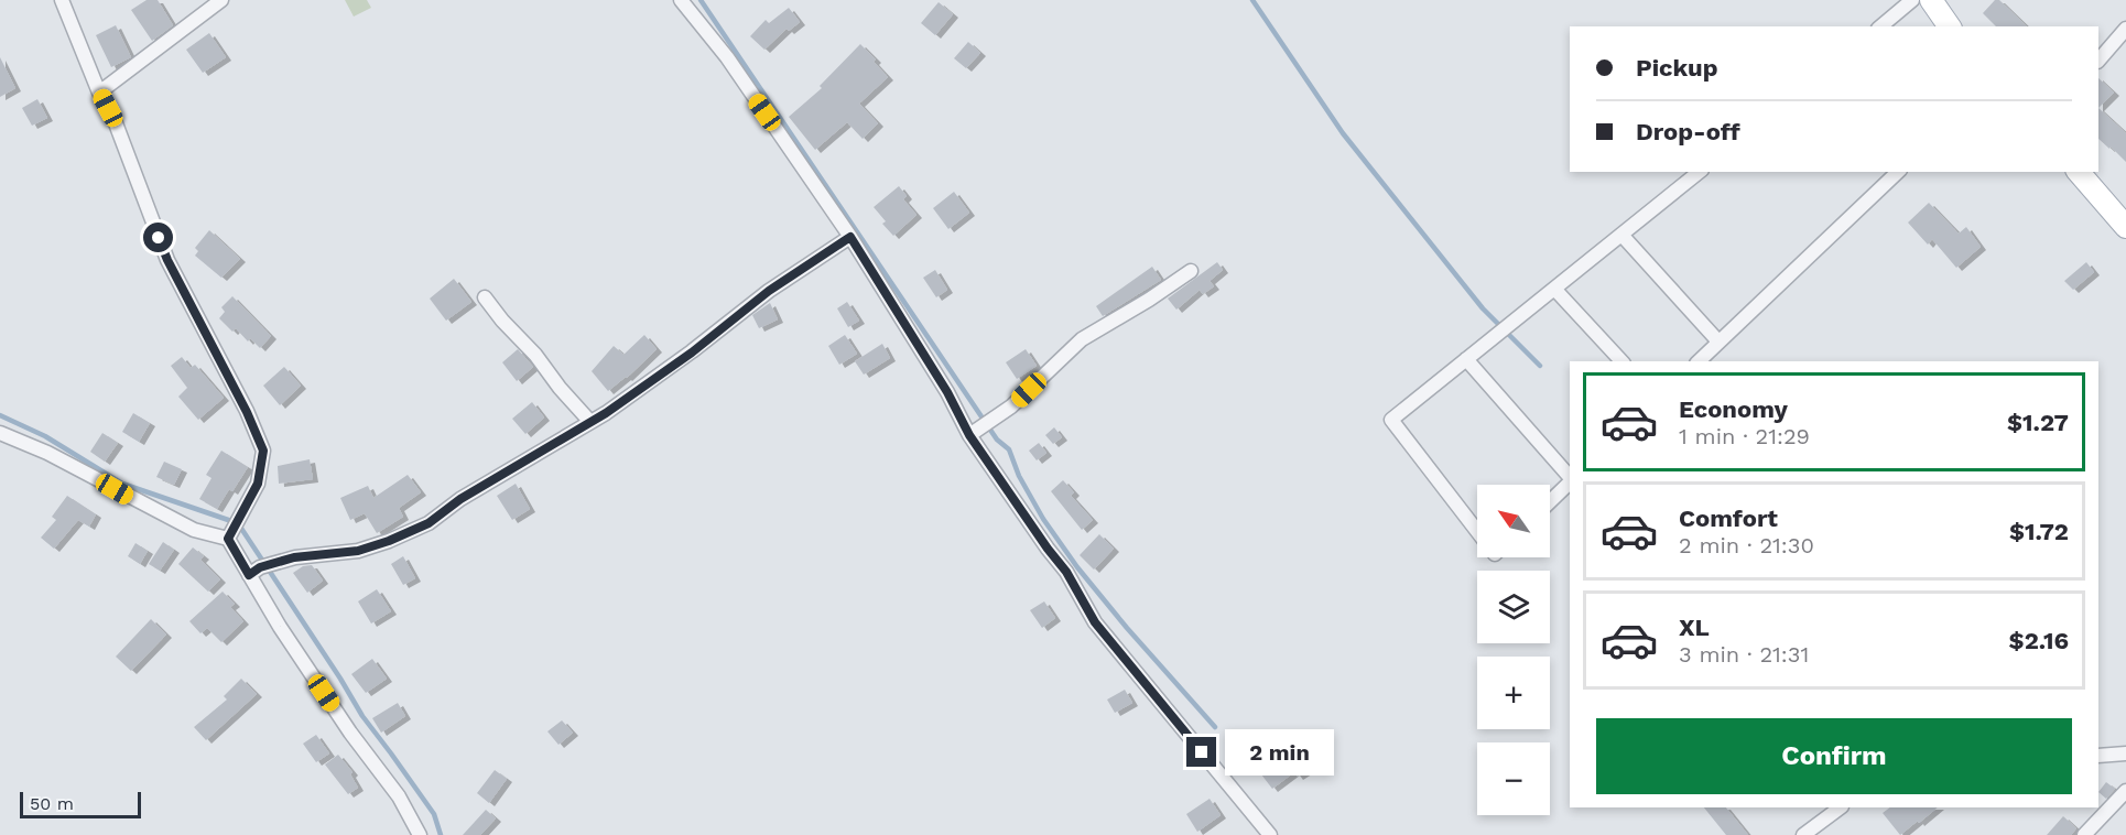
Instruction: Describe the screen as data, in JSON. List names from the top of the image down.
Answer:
{
  "scale_bar": "50 m",
  "north": "top left",
  "page": {
    "banner": ["Pickup", "Drop-off"],
    "list": [
      {
        "name": "Economy",
        "note": "1 min · 21:29",
        "value": "$1.27"
      },
      {
        "name": "Comfort",
        "note": "2 min · 21:30",
        "value": "$1.72"
      },
      {
        "name": "XL",
        "note": "3 min · 21:31",
        "value": "$2.16"
      }
    ],
    "map_buttons": ["+", "−"],
    "buttons": "Confirm",
    "bubble": "2 min",
    "scale": "50 m"
  }
}
